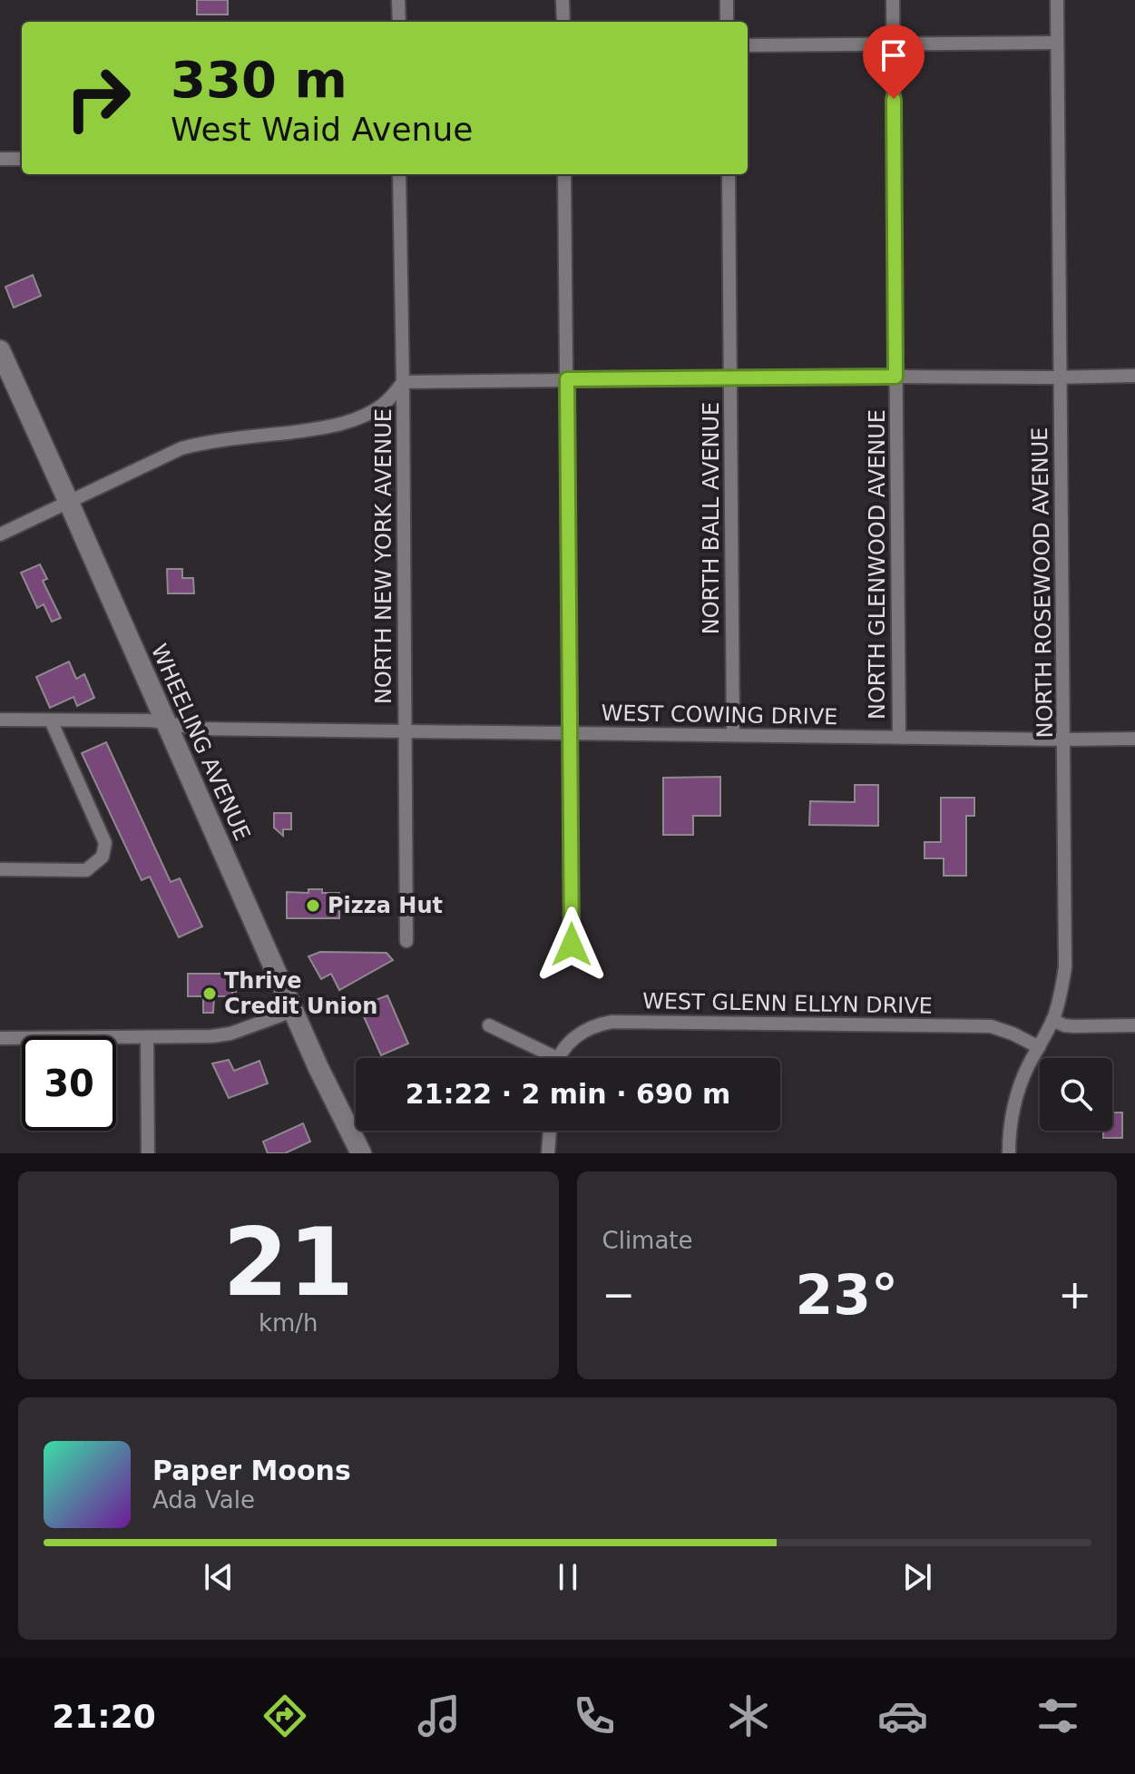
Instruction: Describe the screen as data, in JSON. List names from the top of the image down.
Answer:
{
  "streets": {
    "main road": ["WHEELING AVENUE"],
    "street": [
      "NORTH BALL AVENUE",
      "NORTH NEW YORK AVENUE",
      "NORTH GLENWOOD AVENUE",
      "NORTH ROSEWOOD AVENUE",
      "WEST COWING DRIVE",
      "WEST GLENN ELLYN DRIVE"
    ]
  },
  "crossings": [
    ["NORTH BALL AVENUE", "WEST COWING DRIVE"],
    ["NORTH NEW YORK AVENUE", "WEST COWING DRIVE"],
    ["NORTH GLENWOOD AVENUE", "WEST COWING DRIVE"],
    ["NORTH ROSEWOOD AVENUE", "WEST COWING DRIVE"],
    ["NORTH ROSEWOOD AVENUE", "WEST GLENN ELLYN DRIVE"],
    ["WEST COWING DRIVE", "WHEELING AVENUE"]
  ],
  "places": ["Pizza Hut", "Thrive Credit Union"],
  "page": {
    "turn": ["330 m", "West Waid Avenue"],
    "limit": "30",
    "trip": "21:22 · 2 min · 690 m",
    "tile": [
      ["21", "km/h"],
      "Climate"
    ],
    "heat": ["−", "23°", "+"],
    "song": ["Paper Moons", "Ada Vale"],
    "tabs": "21:20"
  }
}
